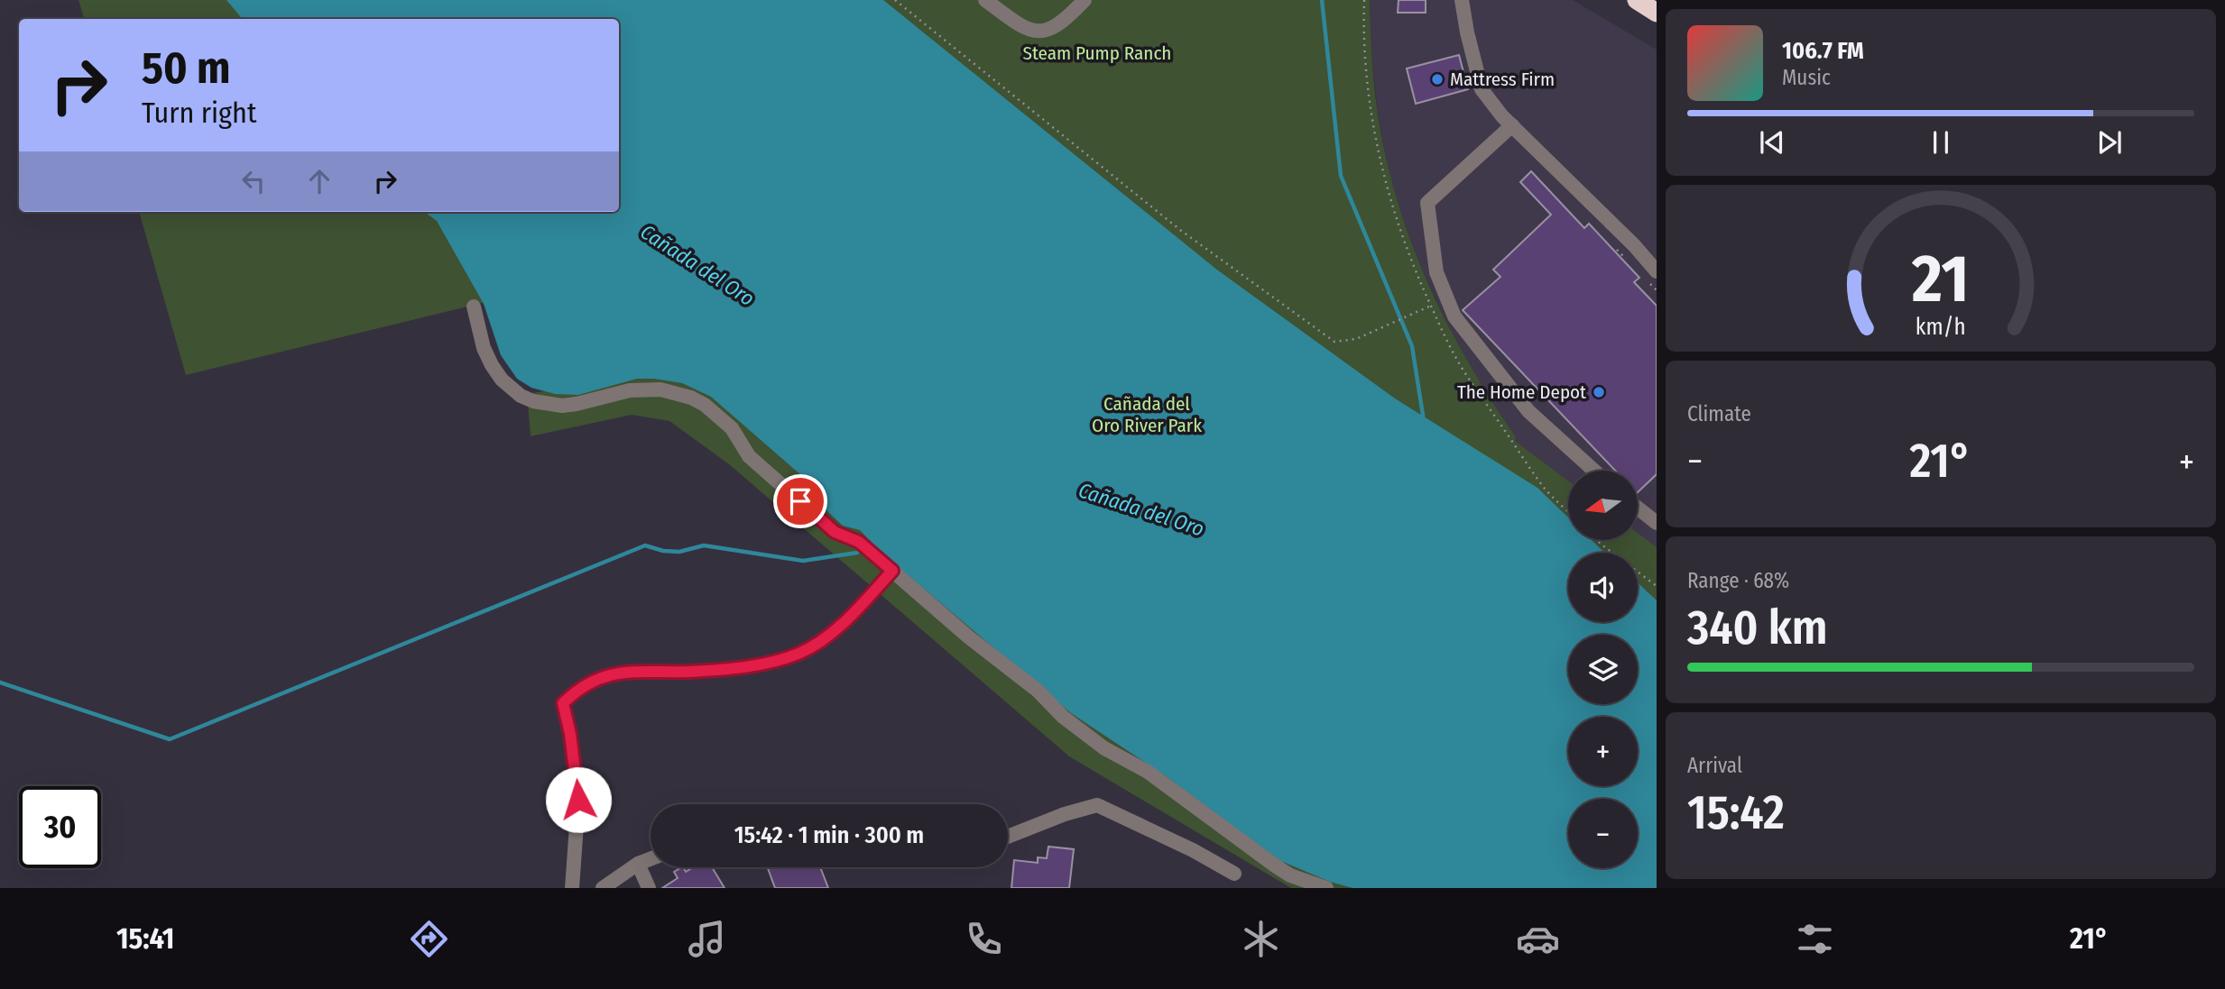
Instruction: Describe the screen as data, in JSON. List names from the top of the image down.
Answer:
{
  "water": ["Cañada del Oro"],
  "parks": ["Steam Pump Ranch", "Cañada del Oro River Park"],
  "places": ["Mattress Firm", "The Home Depot"],
  "north": "left",
  "page": {
    "turn": ["50 m", "Turn right"],
    "song": ["106.7 FM", "Music"],
    "tile": [
      "Climate",
      ["Range · 68%", "340 km"],
      ["Arrival", "15:42"]
    ],
    "heat": ["−", "21°", "+"],
    "map_buttons": ["+", "−"],
    "limit": "30",
    "trip": "15:42 · 1 min · 300 m",
    "tabs": ["15:41", "21°"],
    "gauge": ["21", "km/h"]
  }
}
